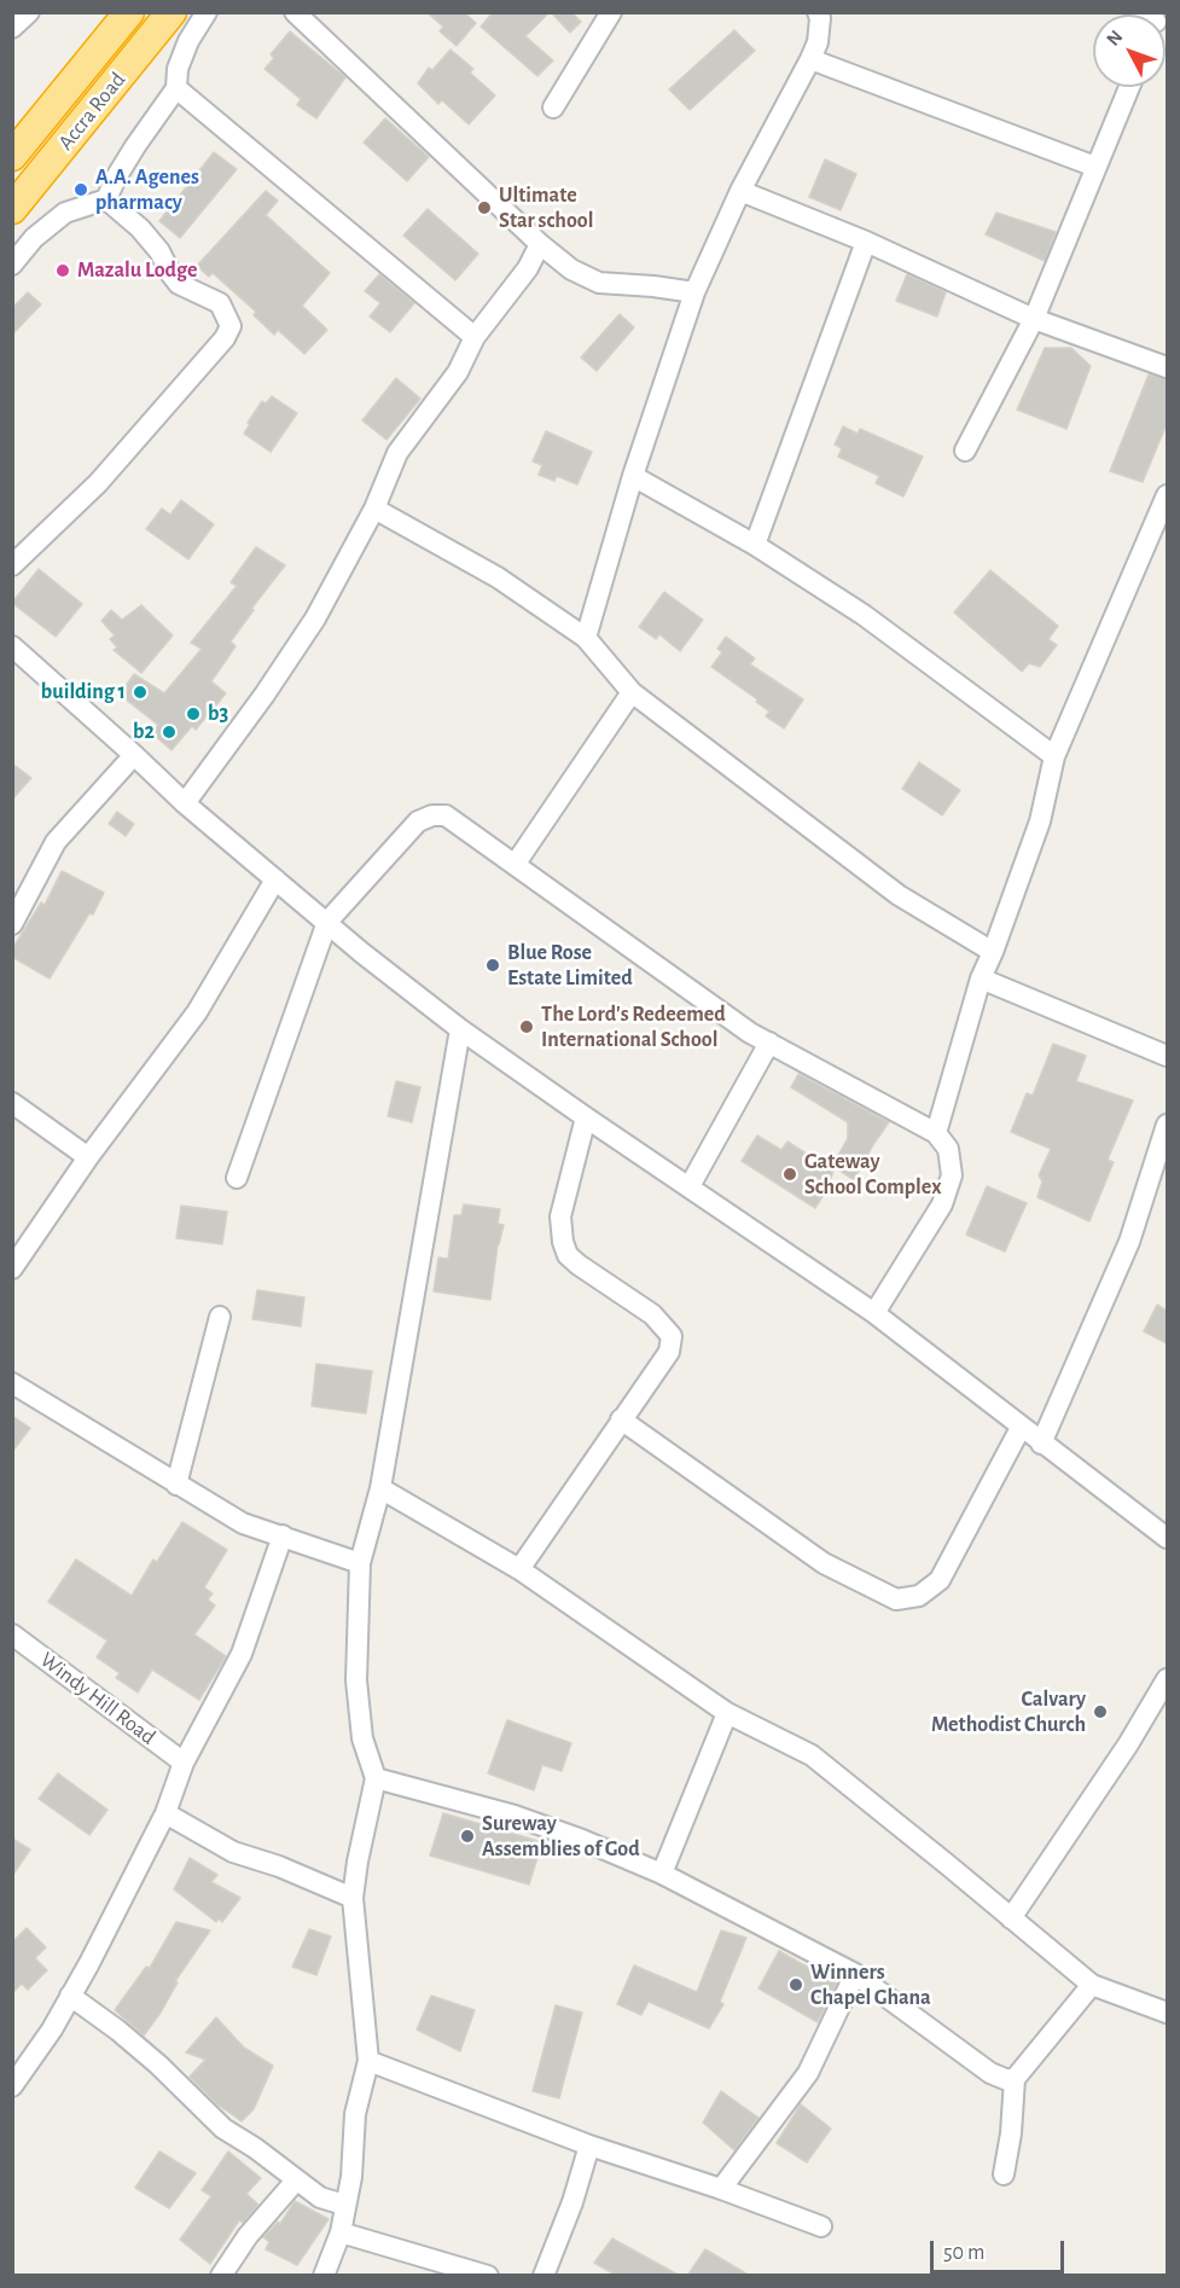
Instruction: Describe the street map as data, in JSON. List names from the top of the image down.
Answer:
{
  "streets": {
    "highway": ["Accra Road"],
    "street": ["Windy Hill Road"]
  },
  "places": [
    "A.A. Agenes pharmacy",
    "Ultimate Star school",
    "Mazalu Lodge",
    "building 1",
    "b3",
    "b2",
    "Blue Rose Estate Limited",
    "The Lord's Redeemed International School",
    "Gateway School Complex",
    "Calvary Methodist Church",
    "Sureway Assemblies of God",
    "Winners Chapel Ghana"
  ],
  "scale_bar": "50 m",
  "north": "top left"
}
